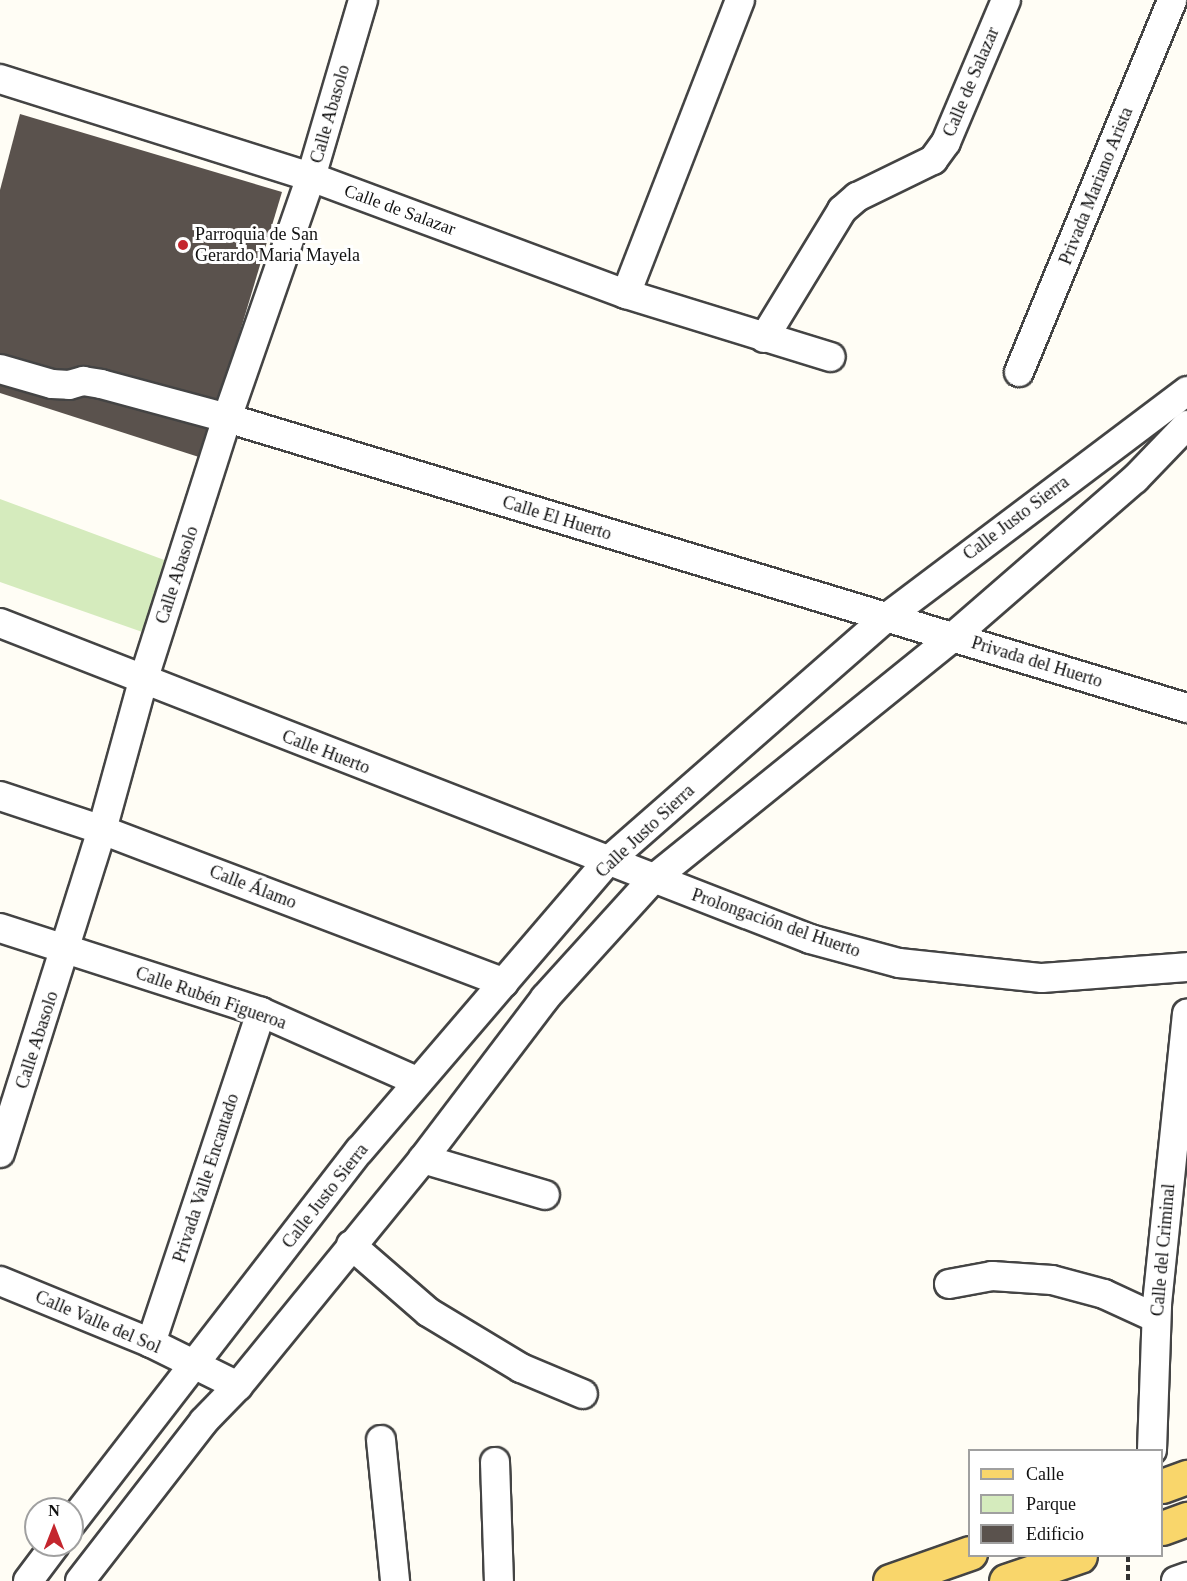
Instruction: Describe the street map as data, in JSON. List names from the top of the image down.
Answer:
{
  "streets": {
    "street": [
      "Calle de Salazar",
      "Calle Abasolo",
      "Privada Mariano Arista",
      "Calle El Huerto",
      "Calle Justo Sierra",
      "Privada del Huerto",
      "Calle Huerto",
      "Calle Álamo",
      "Prolongación del Huerto",
      "Calle Rubén Figueroa",
      "Privada Valle Encantado",
      "Calle del Criminal",
      "Calle Valle del Sol"
    ]
  },
  "crossings": [
    ["Calle de Salazar", "Calle Abasolo"],
    ["Calle Abasolo", "Calle El Huerto"],
    ["Calle Abasolo", "Calle Huerto"],
    ["Calle Abasolo", "Calle Álamo"],
    ["Calle Abasolo", "Calle Rubén Figueroa"],
    ["Calle El Huerto", "Calle Justo Sierra"],
    ["Calle El Huerto", "Privada del Huerto"],
    ["Calle Justo Sierra", "Privada del Huerto"],
    ["Calle Justo Sierra", "Calle Huerto"],
    ["Calle Justo Sierra", "Calle Álamo"],
    ["Calle Justo Sierra", "Calle Rubén Figueroa"],
    ["Calle Justo Sierra", "Calle Valle del Sol"],
    ["Calle Huerto", "Prolongación del Huerto"],
    ["Calle Rubén Figueroa", "Privada Valle Encantado"],
    ["Privada Valle Encantado", "Calle Valle del Sol"]
  ],
  "places": ["Parroquia de San Gerardo Maria Mayela"],
  "legend": ["Calle", "Parque", "Edificio"],
  "north": "top"
}
